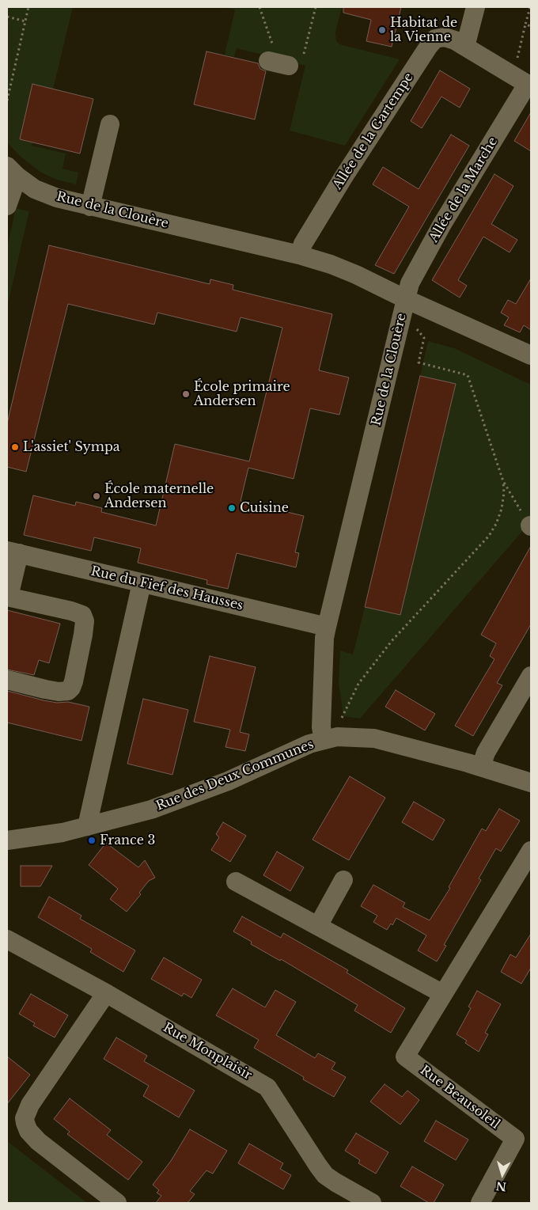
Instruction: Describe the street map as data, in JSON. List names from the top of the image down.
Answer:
{
  "streets": {
    "street": [
      "Allée de la Gartempe",
      "Allée de la Marche",
      "Rue de la Clouère",
      "Rue du Fief des Hausses",
      "Rue des Deux Communes",
      "Rue Monplaisir",
      "Rue Beausoleil"
    ]
  },
  "crossings": [
    ["Allée de la Gartempe", "Allée de la Marche"],
    ["Allée de la Gartempe", "Rue de la Clouère"],
    ["Allée de la Marche", "Rue de la Clouère"],
    ["Rue de la Clouère", "Rue du Fief des Hausses"],
    ["Rue de la Clouère", "Rue des Deux Communes"]
  ],
  "places": [
    "Habitat de la Vienne",
    "École primaire Andersen",
    "L'assiet' Sympa",
    "École maternelle Andersen",
    "Cuisine",
    "France 3"
  ],
  "north": "bottom"
}
